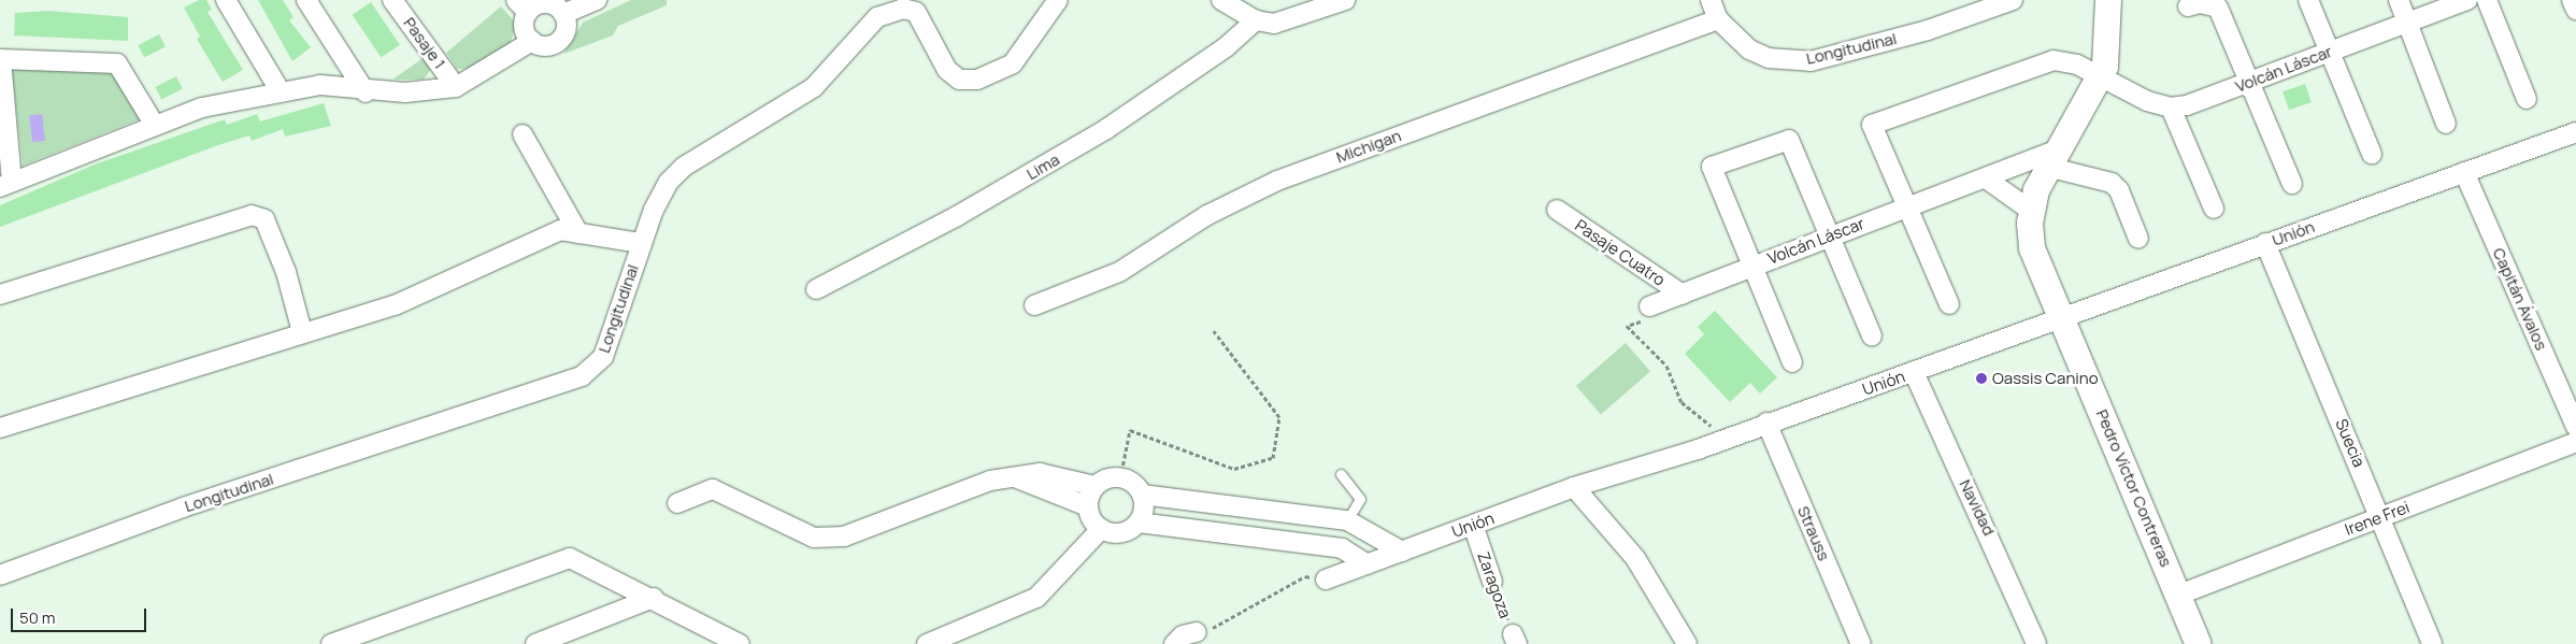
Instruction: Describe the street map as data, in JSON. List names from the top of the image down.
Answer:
{
  "streets": {
    "street": [
      "Pasaje 1",
      "Longitudinal",
      "Volcán Láscar",
      "Michigan",
      "Lima",
      "Unión",
      "Pasaje Cuatro",
      "Capitán Ávalos",
      "Suecia",
      "Pedro Víctor Contreras",
      "Navidad",
      "Irene Frei",
      "Strauss",
      "Zaragoza"
    ]
  },
  "crossings": [
    ["Longitudinal", "Michigan"],
    ["Volcán Láscar", "Pasaje Cuatro"],
    ["Volcán Láscar", "Pedro Víctor Contreras"],
    ["Unión", "Capitán Ávalos"],
    ["Unión", "Suecia"],
    ["Unión", "Pedro Víctor Contreras"],
    ["Unión", "Navidad"],
    ["Unión", "Strauss"],
    ["Unión", "Zaragoza"],
    ["Suecia", "Irene Frei"],
    ["Pedro Víctor Contreras", "Irene Frei"]
  ],
  "places": ["Oassis Canino"],
  "scale_bar": "50 m"
}
